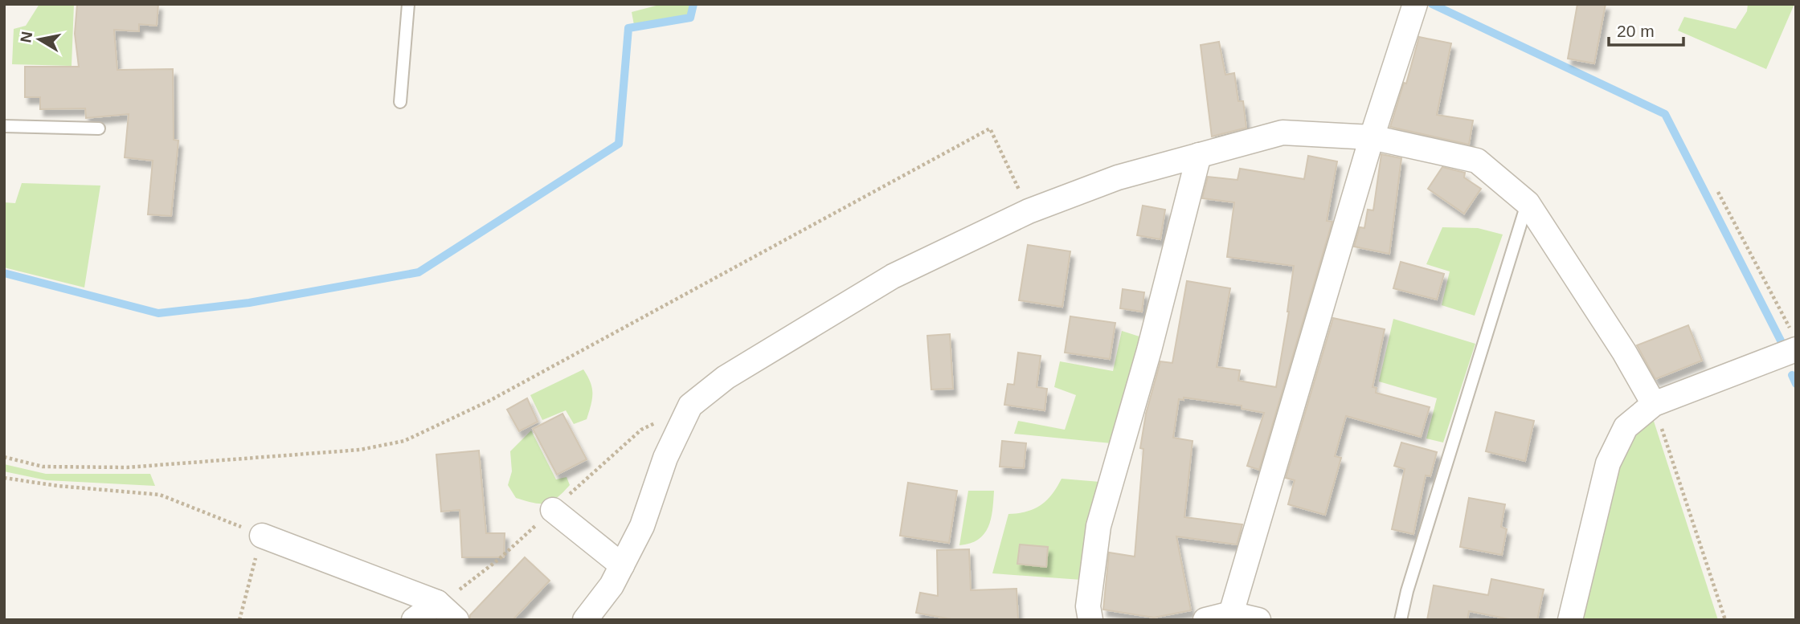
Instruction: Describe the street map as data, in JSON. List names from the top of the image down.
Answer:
{
  "scale_bar": "20 m",
  "north": "left"
}
